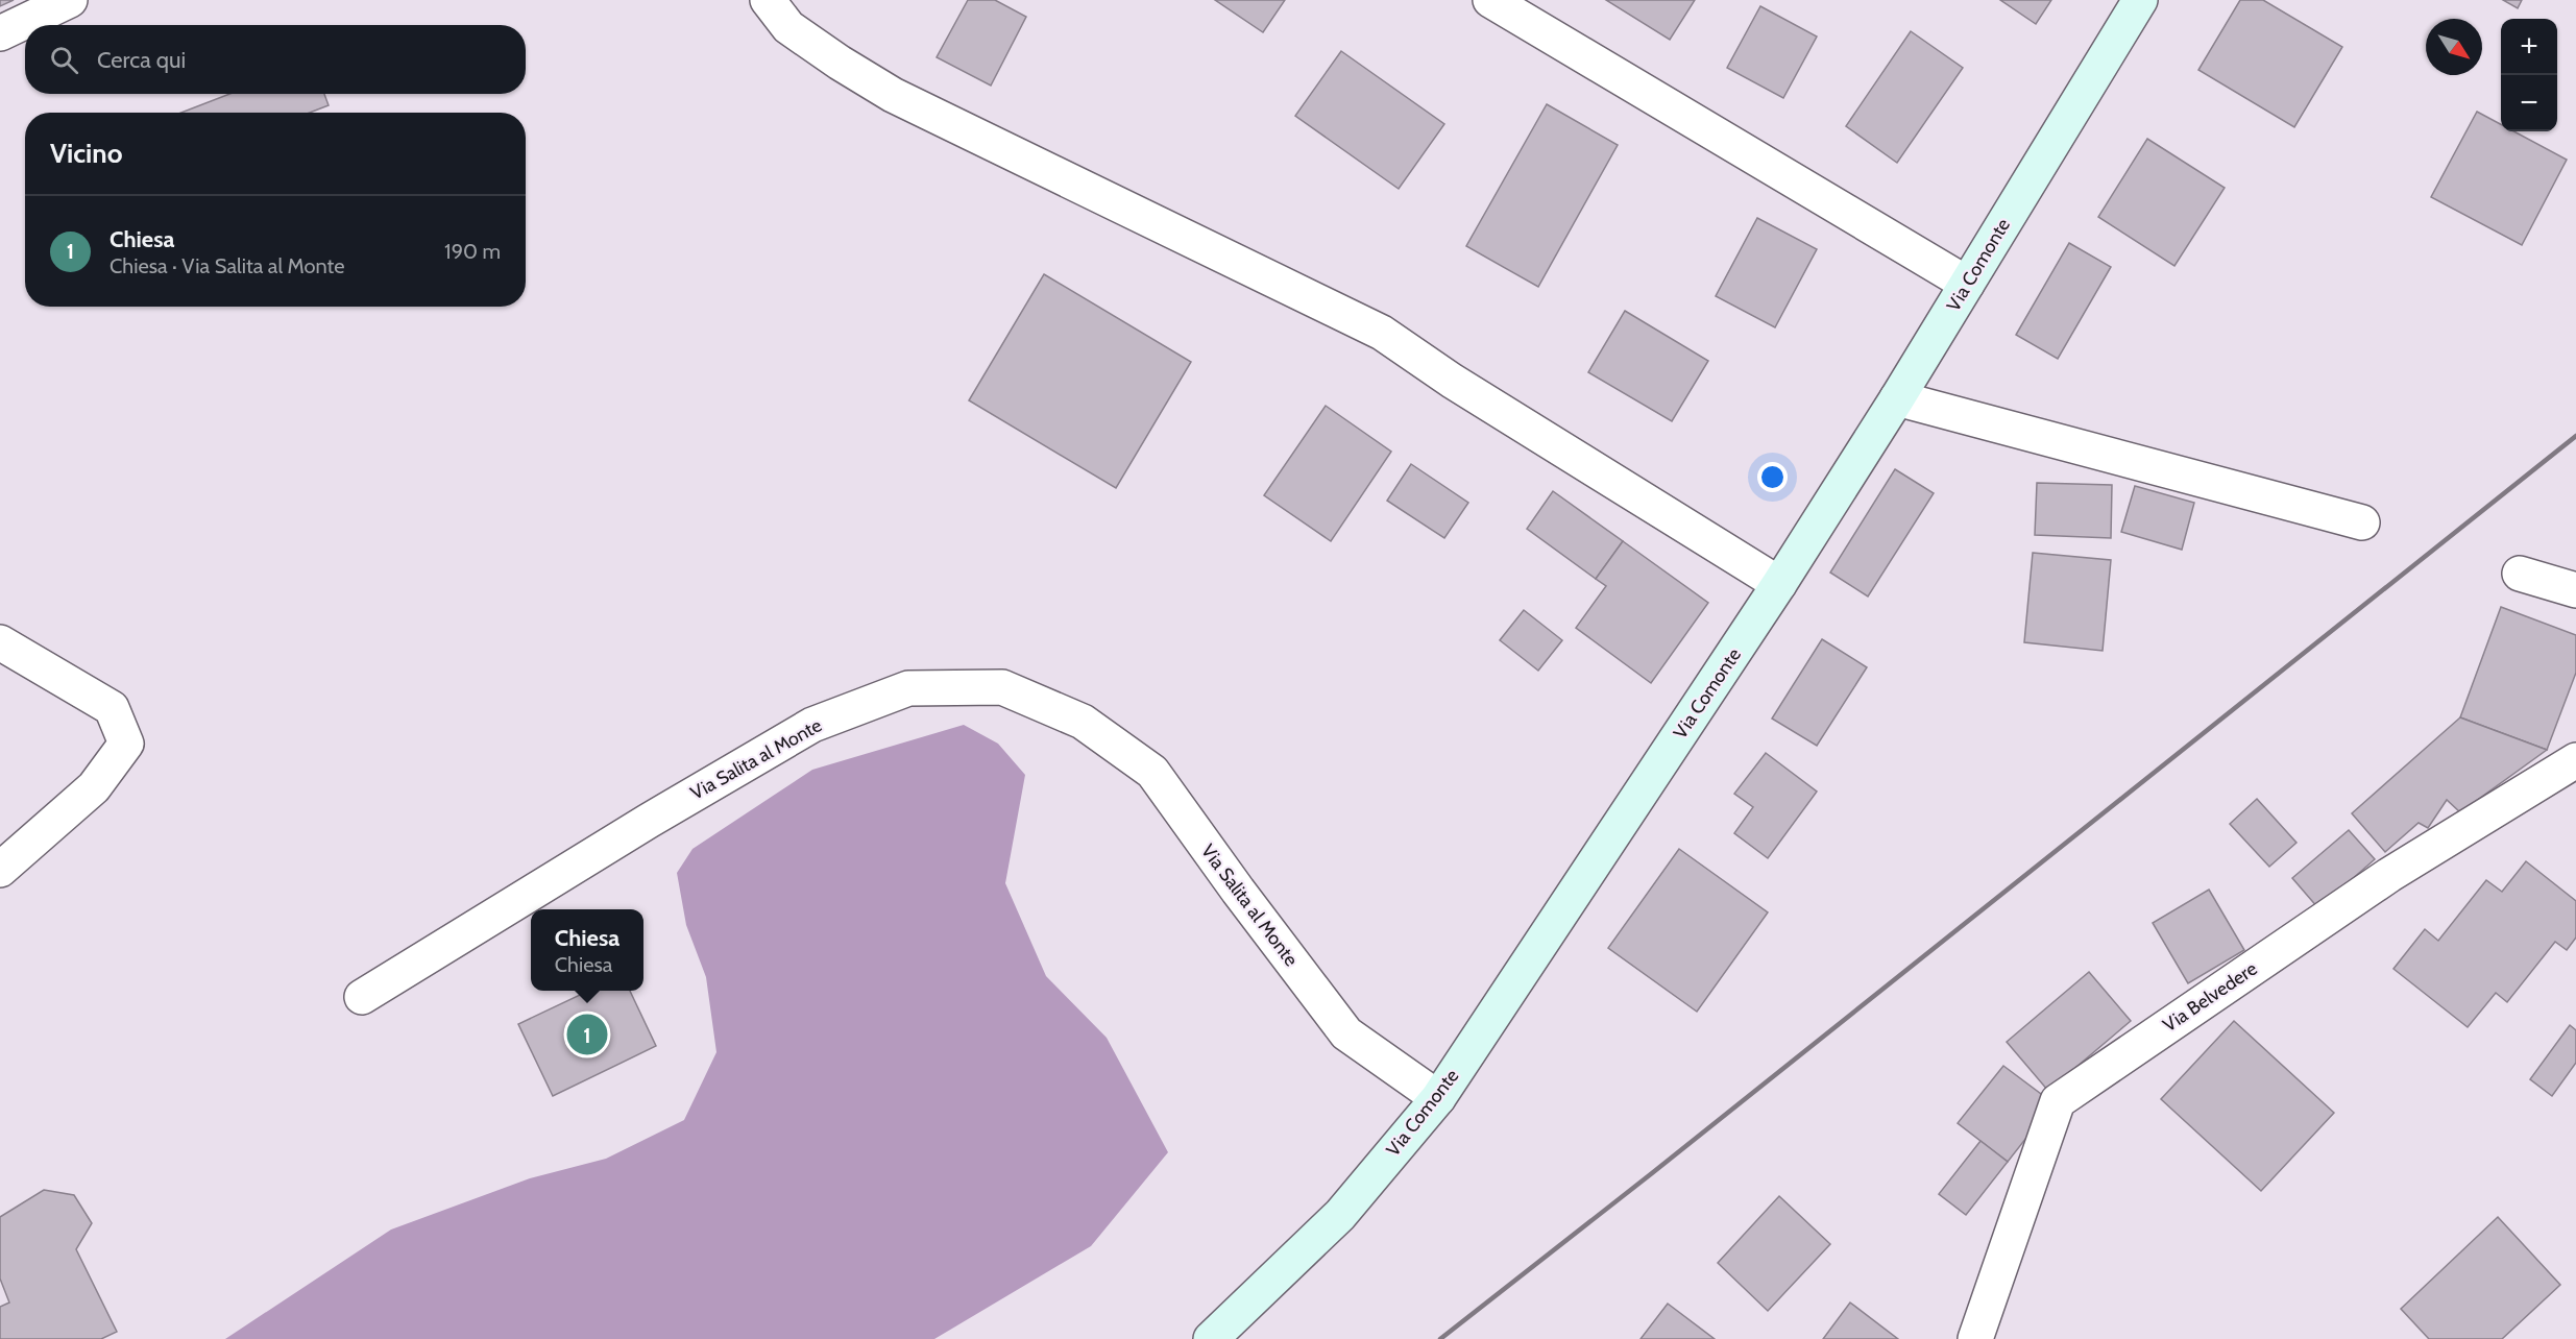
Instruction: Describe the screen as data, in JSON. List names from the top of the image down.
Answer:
{
  "streets": {
    "street": ["Via Comonte", "Via Salita al Monte", "Via Belvedere"]
  },
  "crossings": [
    ["Via Comonte", "Via Salita al Monte"]
  ],
  "north": "bottom right",
  "page": {
    "map_buttons": ["+", "−"],
    "search": "Cerca qui",
    "heading": "Vicino",
    "list": [
      {
        "mark": "1",
        "name": "Chiesa",
        "note": "Chiesa · Via Salita al Monte",
        "value": "190 m"
      }
    ],
    "popup": ["Chiesa", "Chiesa"],
    "pins": "1"
  }
}
